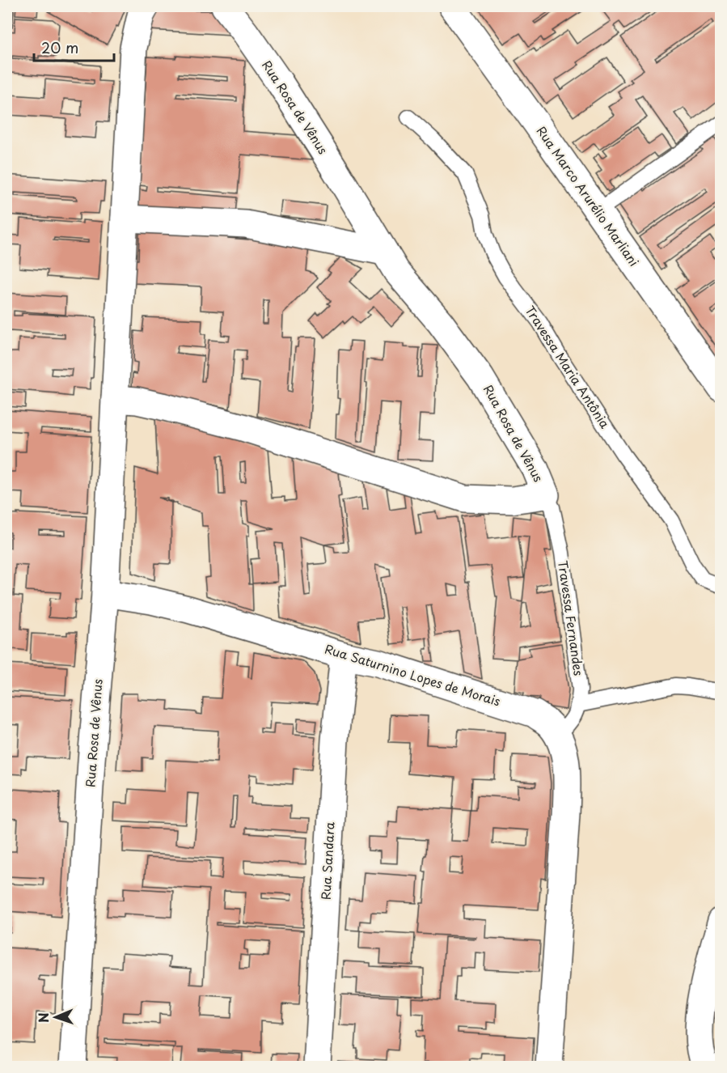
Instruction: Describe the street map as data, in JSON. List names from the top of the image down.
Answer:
{
  "streets": {
    "street": [
      "Rua Rosa de Vênus",
      "Rua Marco Arurélio Marliani",
      "Rua Saturnino Lopes de Morais",
      "Rua Sandara"
    ],
    "lane": ["Travessa Maria Antônia", "Travessa Fernandes"]
  },
  "crossings": [
    ["Rua Rosa de Vênus", "Travessa Fernandes"],
    ["Rua Rosa de Vênus", "Rua Saturnino Lopes de Morais"],
    ["Travessa Fernandes", "Rua Saturnino Lopes de Morais"],
    ["Rua Saturnino Lopes de Morais", "Rua Sandara"]
  ],
  "scale_bar": "20 m",
  "north": "left"
}
